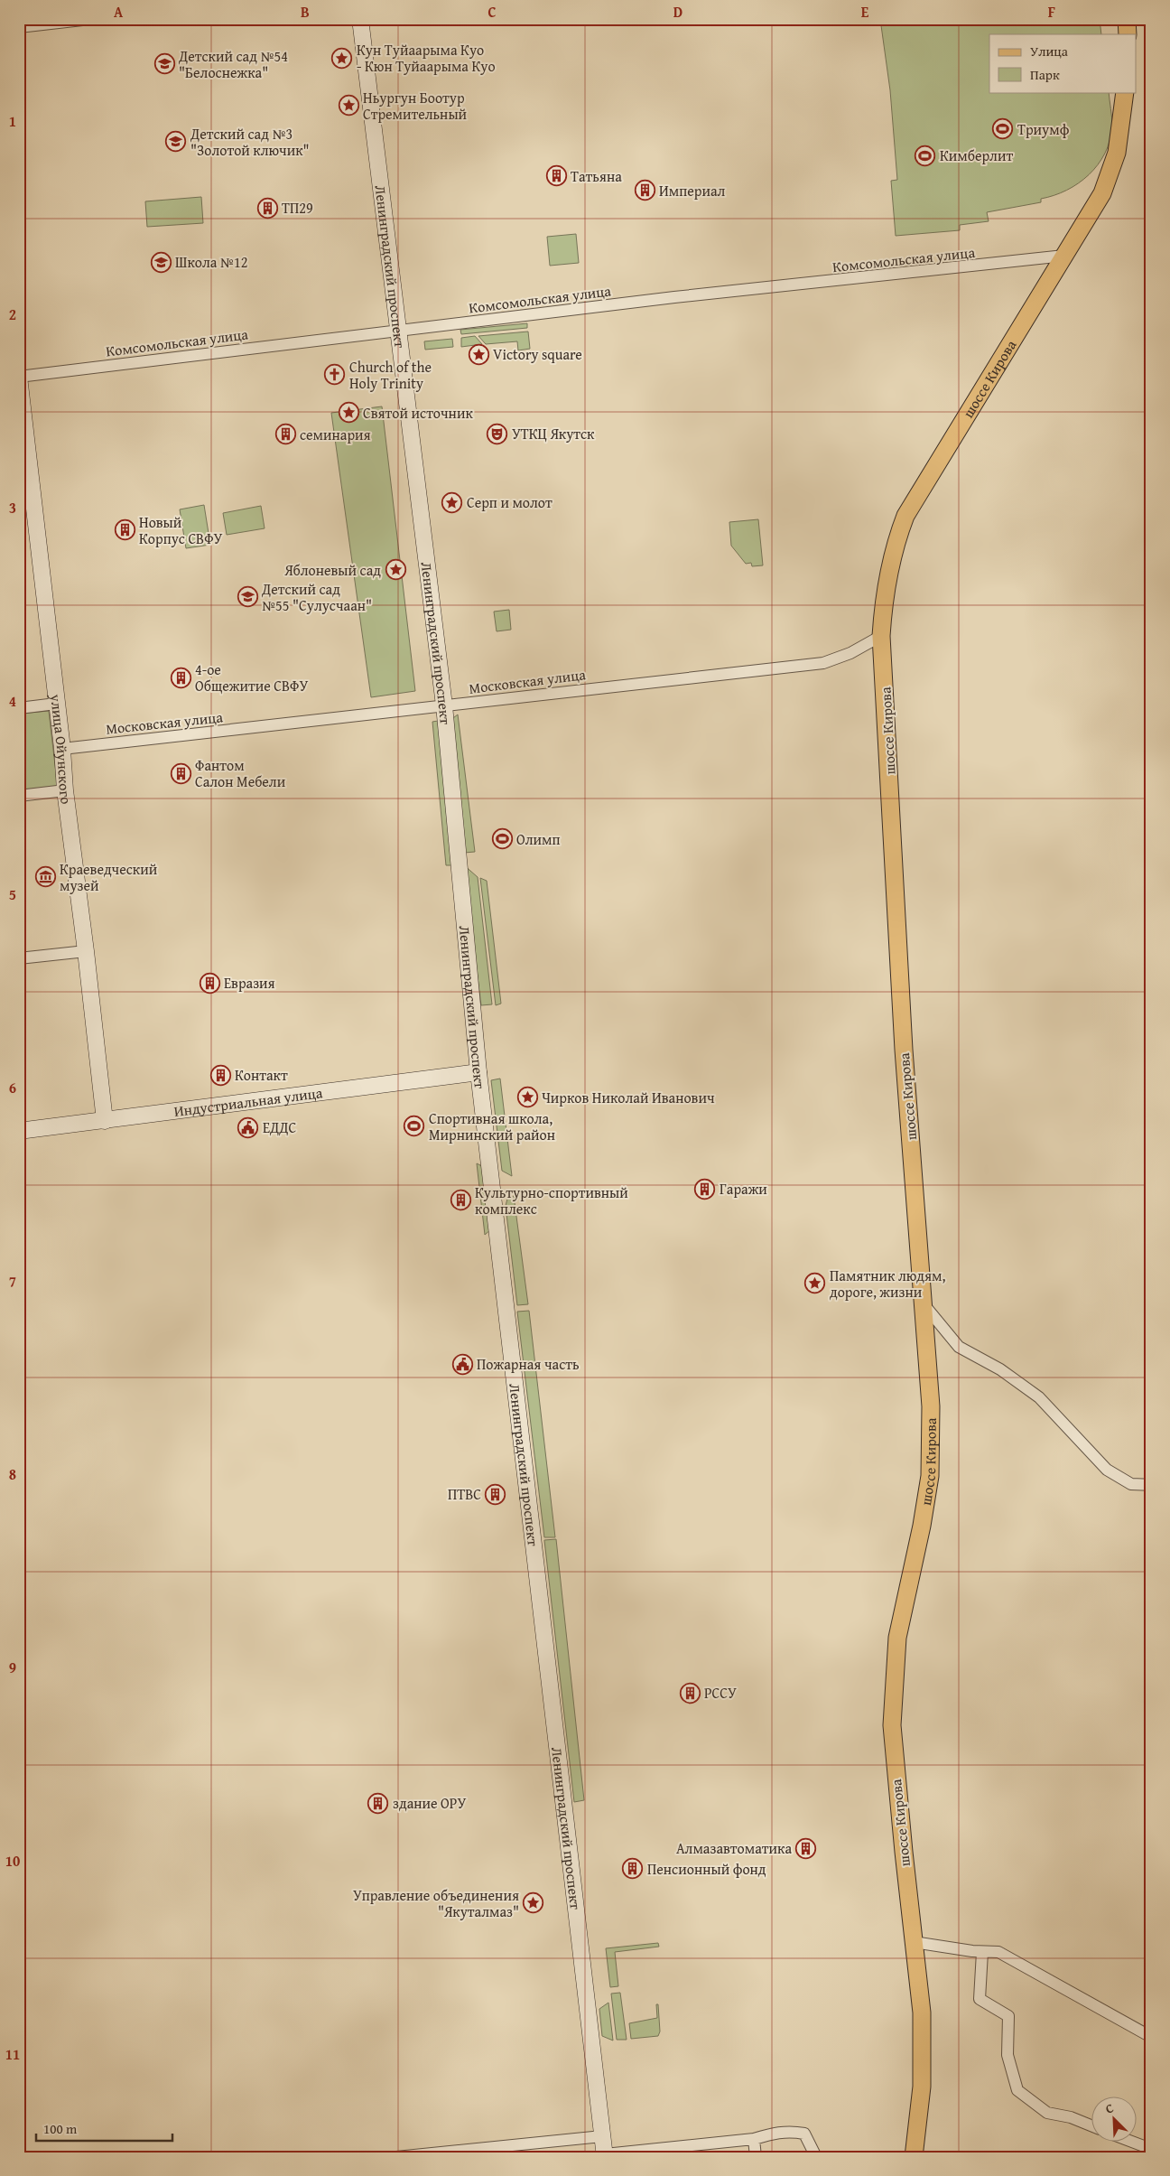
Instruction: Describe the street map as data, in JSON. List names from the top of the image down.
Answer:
{
  "streets": {
    "main road": [
      "Ленинградский проспект",
      "шоссе Кирова",
      "улица Ойунского",
      "Индустриальная улица"
    ],
    "street": ["Комсомольская улица", "Московская улица"]
  },
  "crossings": [
    ["Комсомольская улица", "Ленинградский проспект"],
    ["Комсомольская улица", "шоссе Кирова"],
    ["Комсомольская улица", "улица Ойунского"],
    ["Ленинградский проспект", "Московская улица"],
    ["Ленинградский проспект", "Индустриальная улица"],
    ["шоссе Кирова", "Московская улица"],
    ["Московская улица", "улица Ойунского"],
    ["улица Ойунского", "Индустриальная улица"]
  ],
  "places": {
    "place": [
      "Кун Туйаарыма Куо - Кюн Туйаарыма Куо",
      "Ньургун Боотур Стремительный",
      "Victory square",
      "Святой источник",
      "Серп и молот",
      "Яблоневый сад",
      "Чирков Николай Иванович",
      "Памятник людям, дороге, жизни",
      "Управление объединения \"Якуталмаз\""
    ],
    "school or university": [
      "Детский сад №54 \"Белоснежка\"",
      "Детский сад №3 \"Золотой ключик\"",
      "Школа №12",
      "Детский сад №55 \"Сулусчаан\""
    ],
    "sports": [
      "Триумф",
      "Кимберлит",
      "Олимп",
      "Спортивная школа, Мирнинский район"
    ],
    "building": [
      "Татьяна",
      "Империал",
      "ТП29",
      "семинария",
      "Новый Корпус СВФУ",
      "4-ое Общежитие СВФУ",
      "Фантом Салон Мебели",
      "Евразия",
      "Контакт",
      "Гаражи",
      "Культурно-спортивный комплекс",
      "ПТВС",
      "РССУ",
      "здание ОРУ",
      "Алмазавтоматика",
      "Пенсионный фонд"
    ],
    "church": ["Church of the Holy Trinity"],
    "theatre": ["УТКЦ Якутск"],
    "museum": ["Краеведческий музей"],
    "public building": ["ЕДДС", "Пожарная часть"]
  },
  "legend": ["Улица", "Парк"],
  "scale_bar": "100 m",
  "north": "top left",
  "grid": {
    "columns": [
      "A",
      "B",
      "C",
      "D",
      "E",
      "F"
    ],
    "rows": [
      "1",
      "2",
      "3",
      "4",
      "5",
      "6",
      "7",
      "8",
      "9",
      "10",
      "11"
    ]
  }
}
